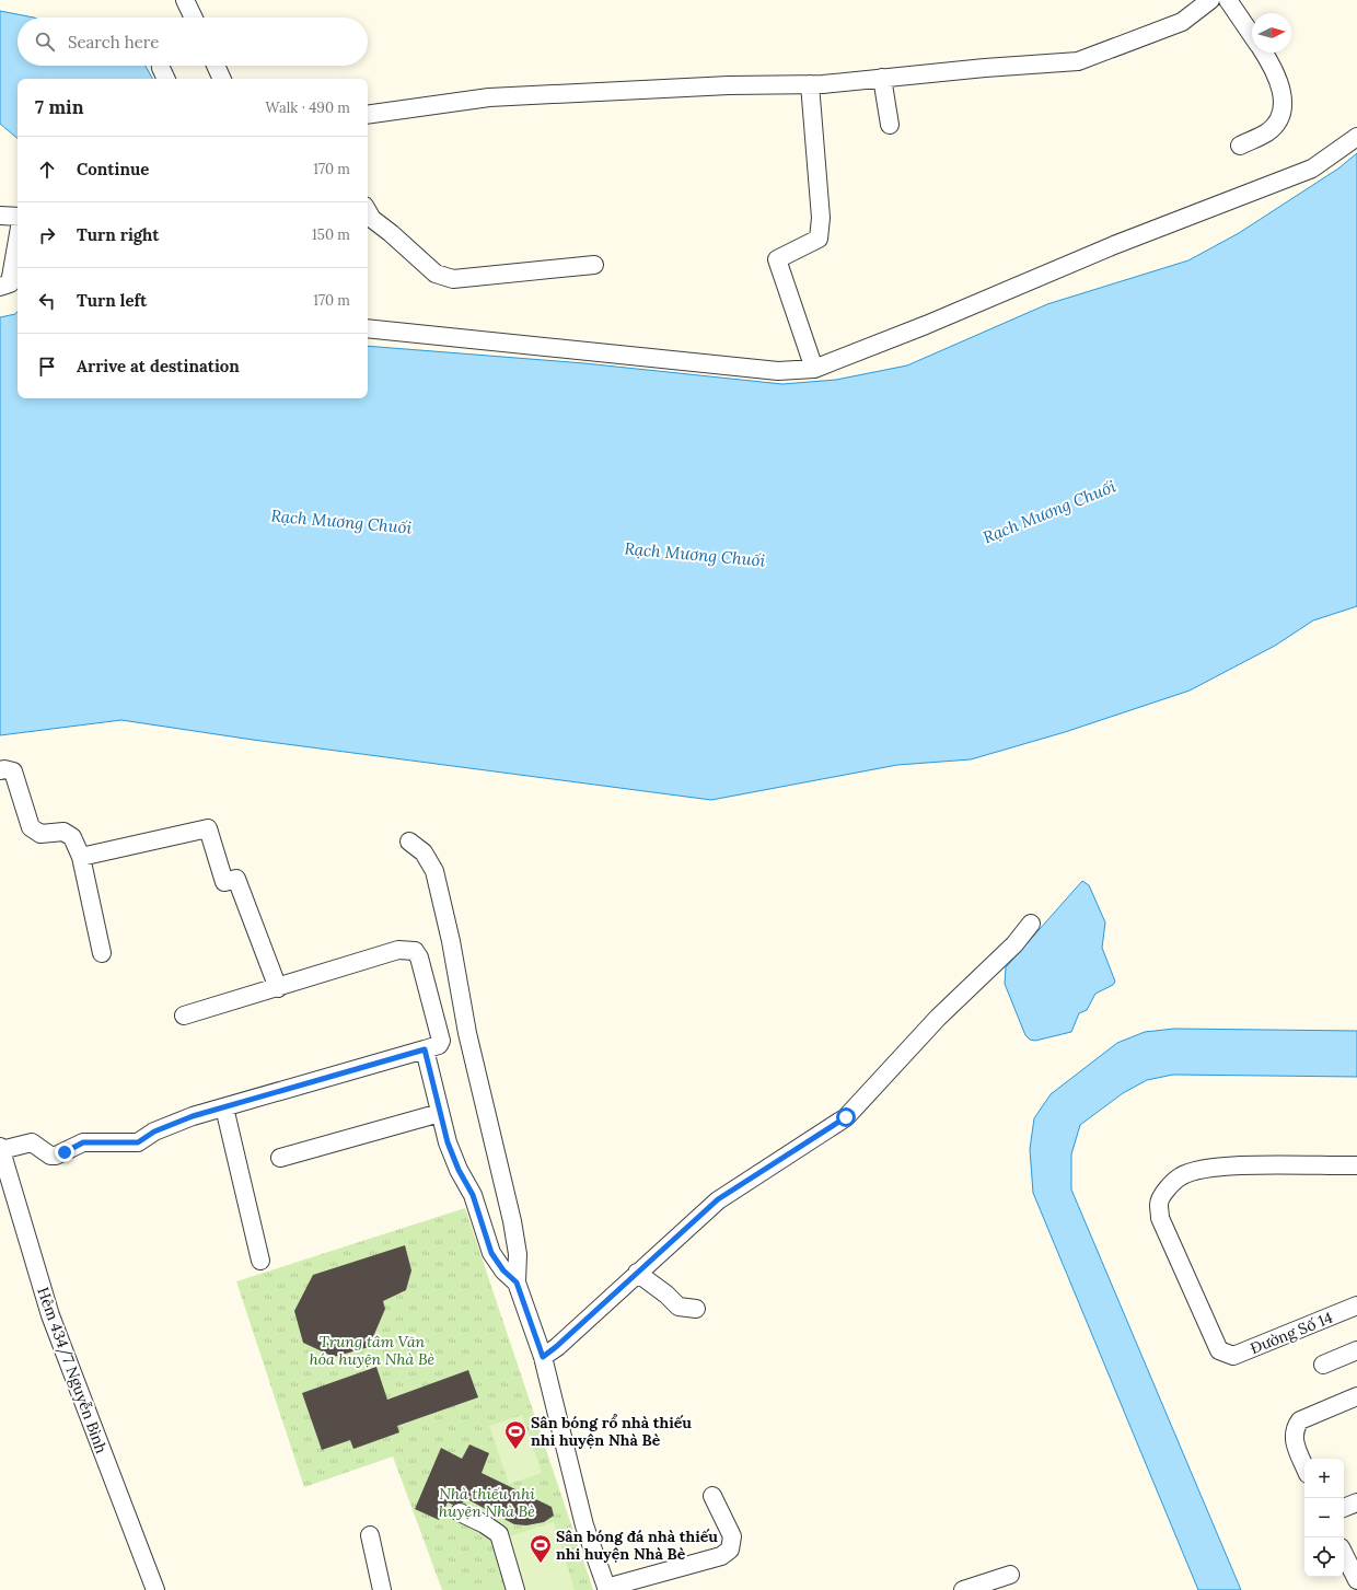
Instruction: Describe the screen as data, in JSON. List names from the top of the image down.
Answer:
{
  "streets": {
    "street": ["Đường Số 14", "Hẻm 434/7 Nguyễn Bình"]
  },
  "water": ["Rạch Mương Chuối"],
  "parks": ["Trung tâm Văn hóa huyện Nhà Bè", "Nhà thiếu nhi huyện Nhà Bè"],
  "places": {
    "sports": ["Sân bóng rổ nhà thiếu nhi huyện Nhà Bè", "Sân bóng đá nhà thiếu nhi huyện Nhà Bè"]
  },
  "north": "right",
  "page": {
    "search": "Search here",
    "heading": ["7 min", "Walk · 490 m"],
    "list": [
      ["Continue", "170 m"],
      ["Turn right", "150 m"],
      ["Turn left", "170 m"],
      "Arrive at destination"
    ],
    "map_buttons": ["+", "−"]
  }
}
